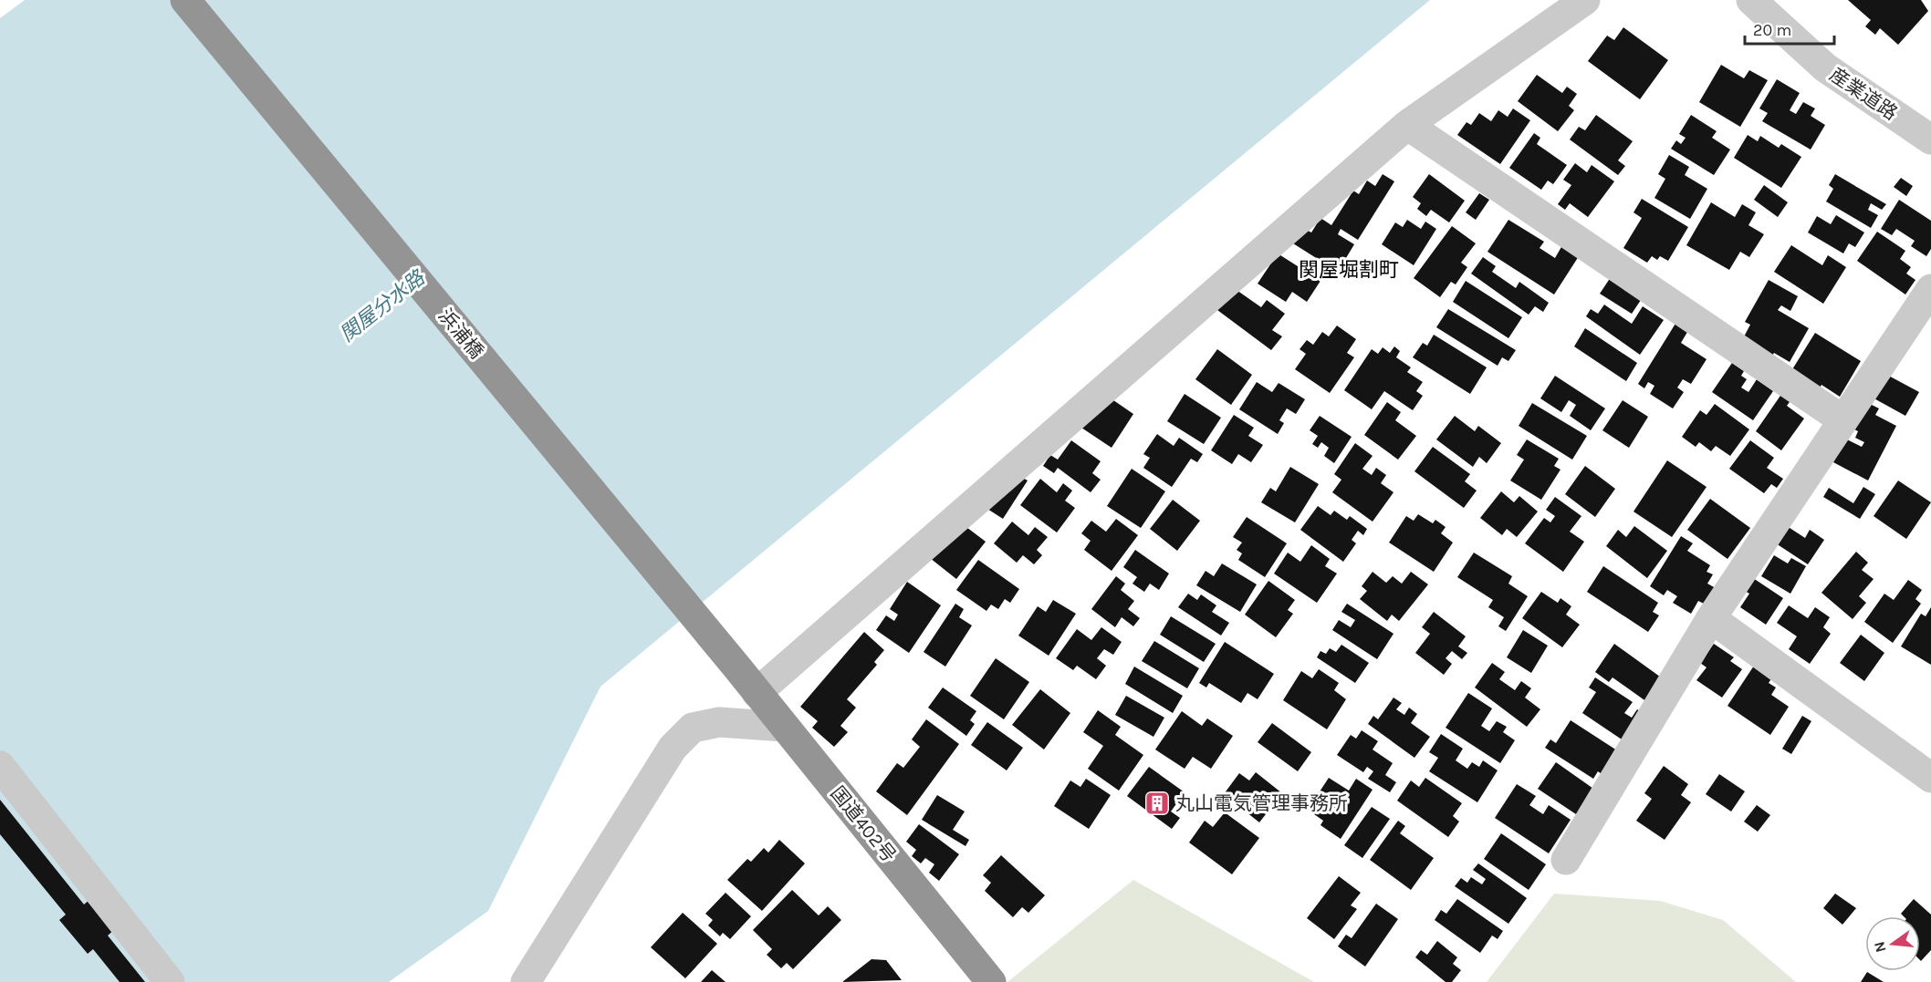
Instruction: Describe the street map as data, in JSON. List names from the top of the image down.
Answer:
{
  "streets": {
    "highway": ["浜浦橋", "国道402号"],
    "street": ["産業道路"]
  },
  "crossings": [
    ["浜浦橋", "国道402号"]
  ],
  "districts": ["関屋堀割町"],
  "water": ["関屋分水路"],
  "places": {
    "building": ["丸山電気管理事務所"]
  },
  "scale_bar": "20 m",
  "north": "left"
}
